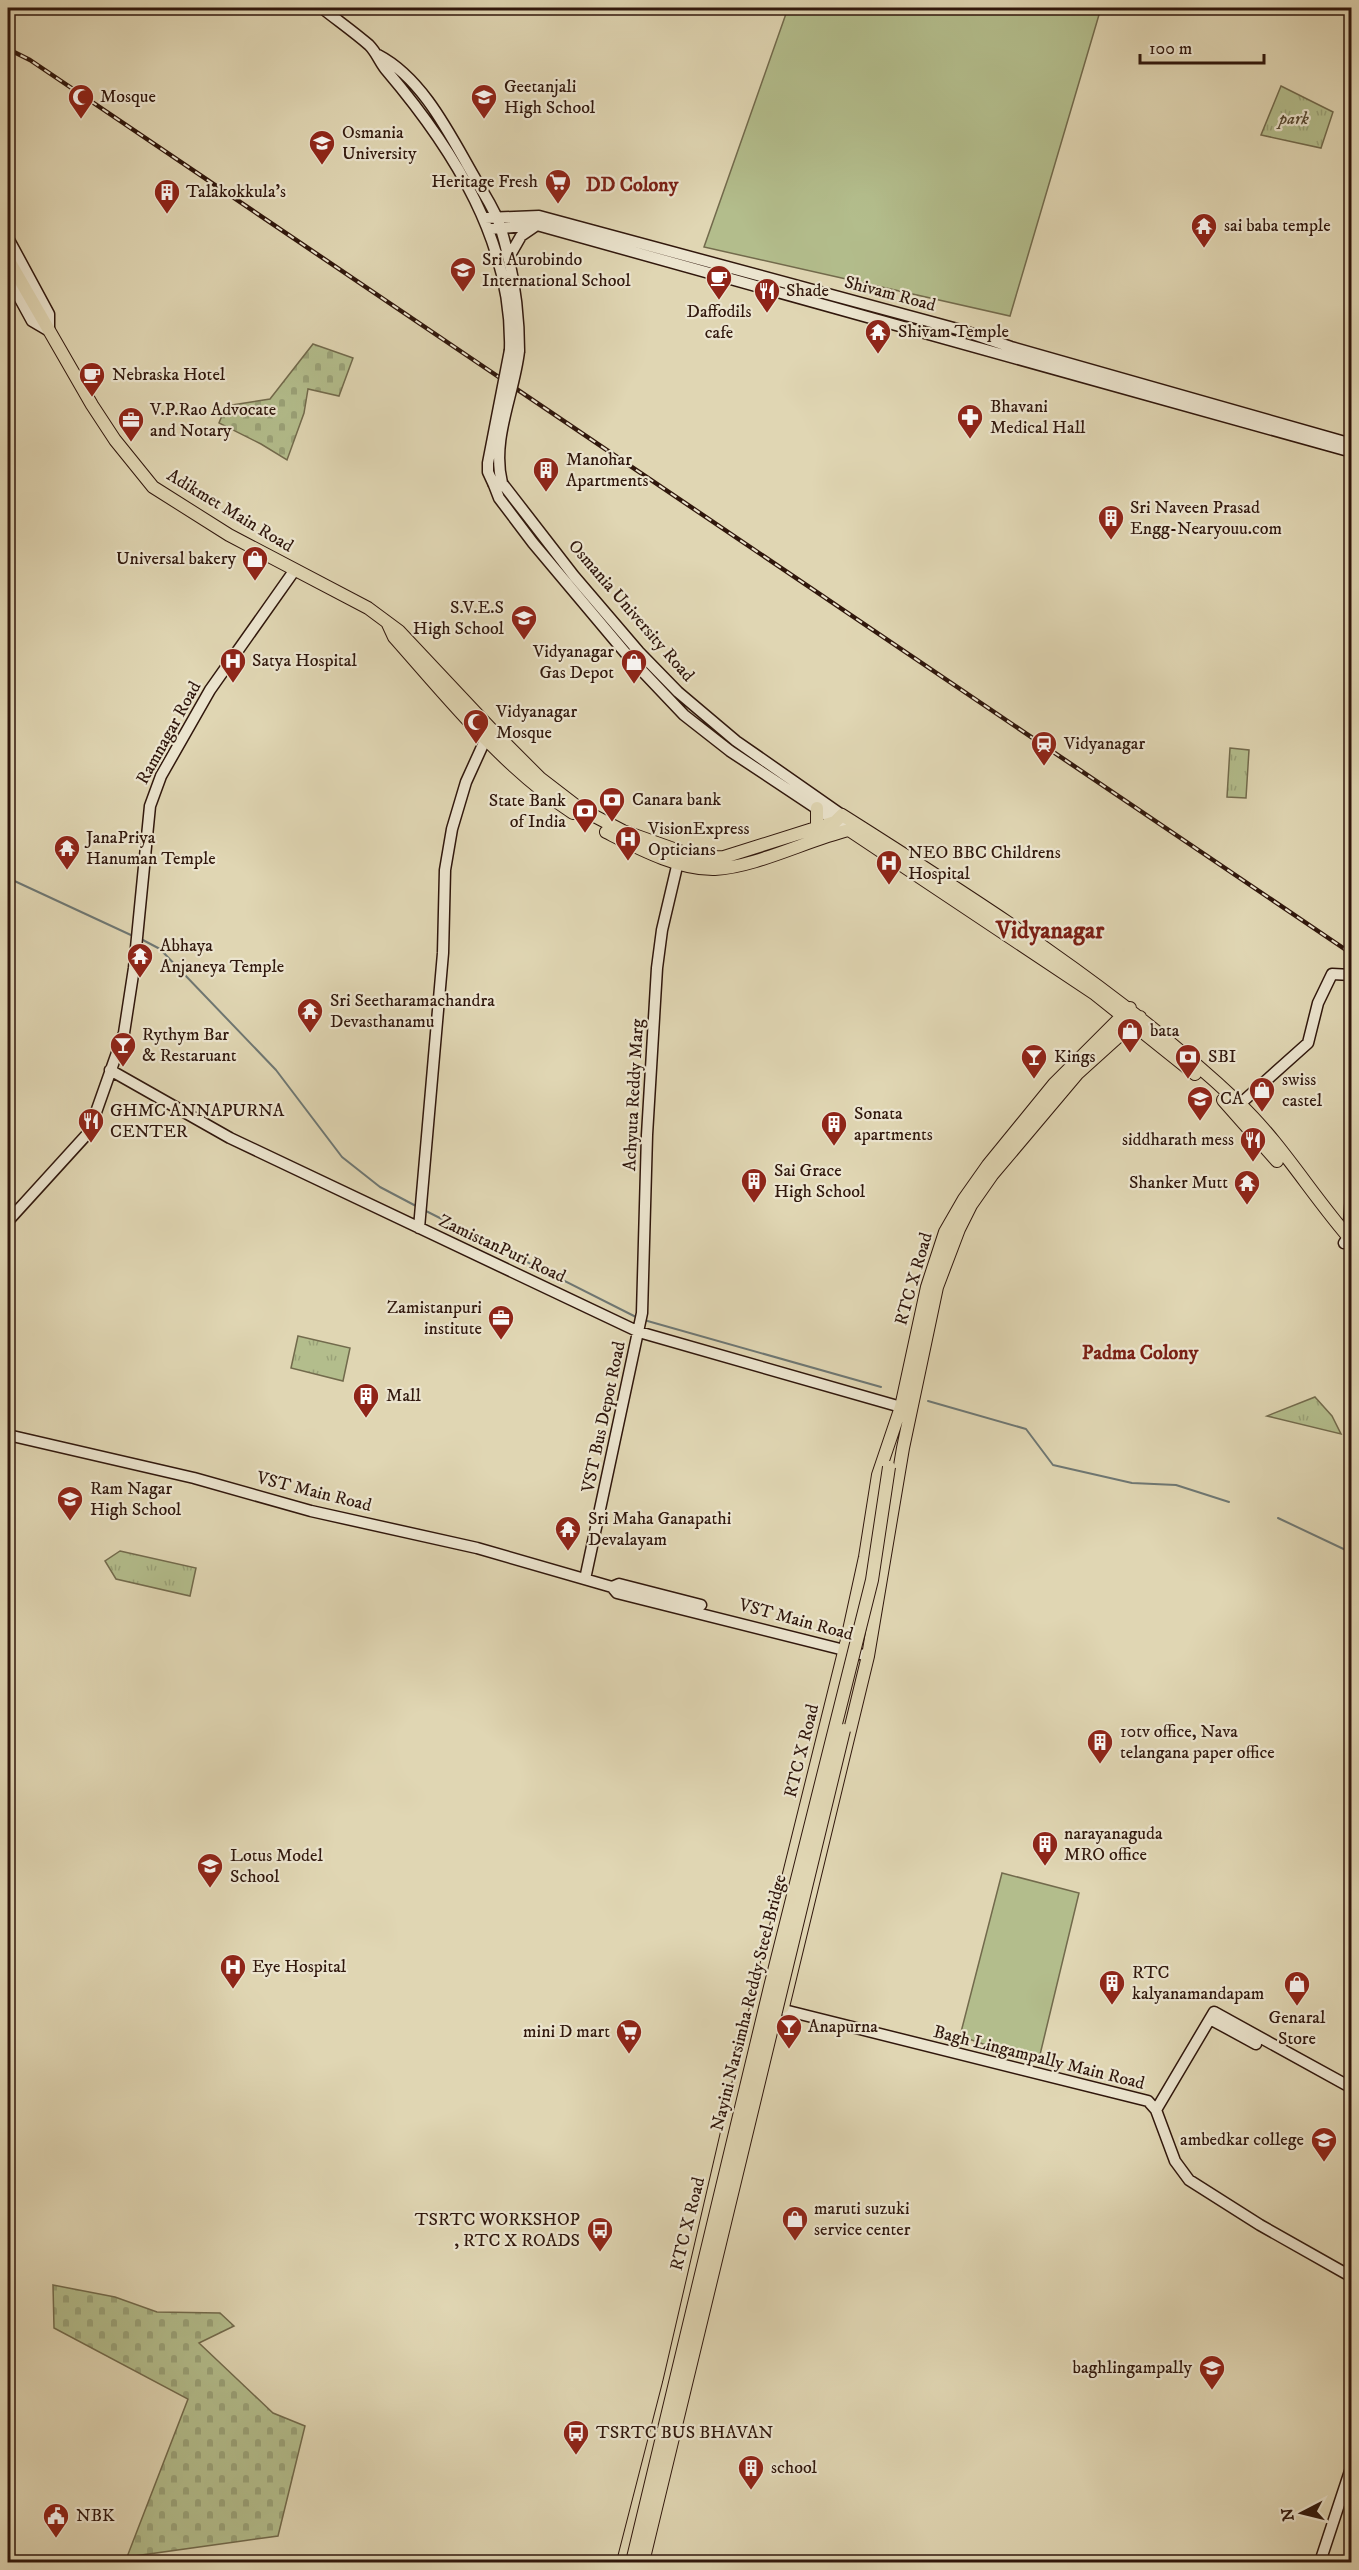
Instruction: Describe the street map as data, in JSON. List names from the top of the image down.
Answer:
{
  "streets": {
    "main road": [
      "Adikmet Main Road",
      "Osmania University Road",
      "RTC X Road",
      "Nayini Narsimha Reddy Steel Bridge"
    ],
    "street": [
      "Shivam Road",
      "Ramnagar Road",
      "Achyuta Reddy Marg",
      "ZamistanPuri Road",
      "VST Bus Depot Road",
      "VST Main Road",
      "Bagh Lingampally Main Road"
    ]
  },
  "crossings": [
    ["Shivam Road", "Osmania University Road"],
    ["Adikmet Main Road", "Osmania University Road"],
    ["Adikmet Main Road", "Ramnagar Road"],
    ["Adikmet Main Road", "Achyuta Reddy Marg"],
    ["Osmania University Road", "RTC X Road"],
    ["Ramnagar Road", "ZamistanPuri Road"],
    ["Achyuta Reddy Marg", "ZamistanPuri Road"],
    ["Achyuta Reddy Marg", "VST Bus Depot Road"],
    ["ZamistanPuri Road", "RTC X Road"],
    ["ZamistanPuri Road", "VST Bus Depot Road"],
    ["RTC X Road", "VST Main Road"],
    ["RTC X Road", "Nayini Narsimha Reddy Steel Bridge"],
    ["RTC X Road", "Bagh Lingampally Main Road"],
    ["VST Bus Depot Road", "VST Main Road"]
  ],
  "districts": ["DD Colony", "Vidyanagar", "Padma Colony"],
  "parks": ["park"],
  "places": {
    "mosque": ["Mosque", "Vidyanagar Mosque"],
    "school or university": [
      "Geetanjali High School",
      "Osmania University",
      "Sri Aurobindo International School",
      "S.V.E.S High School",
      "CA",
      "Ram Nagar High School",
      "Lotus Model School",
      "ambedkar college",
      "baghlingampally"
    ],
    "supermarket": ["Heritage Fresh", "mini D mart"],
    "building": [
      "Talakokkula's",
      "Manohar Apartments",
      "Sri Naveen Prasad Engg-Nearyouu.com",
      "Sonata apartments",
      "Sai Grace High School",
      "Mall",
      "10tv office, Nava telangana paper office",
      "narayanaguda MRO office",
      "RTC kalyanamandapam",
      "school"
    ],
    "temple": [
      "sai baba temple",
      "Shivam Temple",
      "JanaPriya Hanuman Temple",
      "Abhaya Anjaneya Temple",
      "Sri Seetharamachandra Devasthanamu",
      "Shanker Mutt",
      "Sri Maha Ganapathi Devalayam"
    ],
    "cafe": ["Daffodils cafe", "Nebraska Hotel"],
    "restaurant": ["Shade", "GHMC ANNAPURNA CENTER", "siddharath mess"],
    "pharmacy": ["Bhavani Medical Hall"],
    "office": ["V.P.Rao Advocate and Notary", "Zamistanpuri institute"],
    "shop": [
      "Universal bakery",
      "Vidyanagar Gas Depot",
      "bata",
      "swiss castel",
      "Genaral Store",
      "maruti suzuki service center"
    ],
    "hospital": [
      "Satya Hospital",
      "VisionExpress Opticians",
      "NEO BBC Childrens Hospital",
      "Eye Hospital"
    ],
    "station": ["Vidyanagar"],
    "bank": ["Canara bank", "State Bank of India", "SBI"],
    "bar": ["Rythym Bar & Restaruant", "Kings", "Anapurna"],
    "bus stop": ["TSRTC WORKSHOP , RTC X ROADS", "TSRTC BUS BHAVAN"],
    "public building": ["NBK"]
  },
  "scale_bar": "100 m",
  "north": "left"
}
